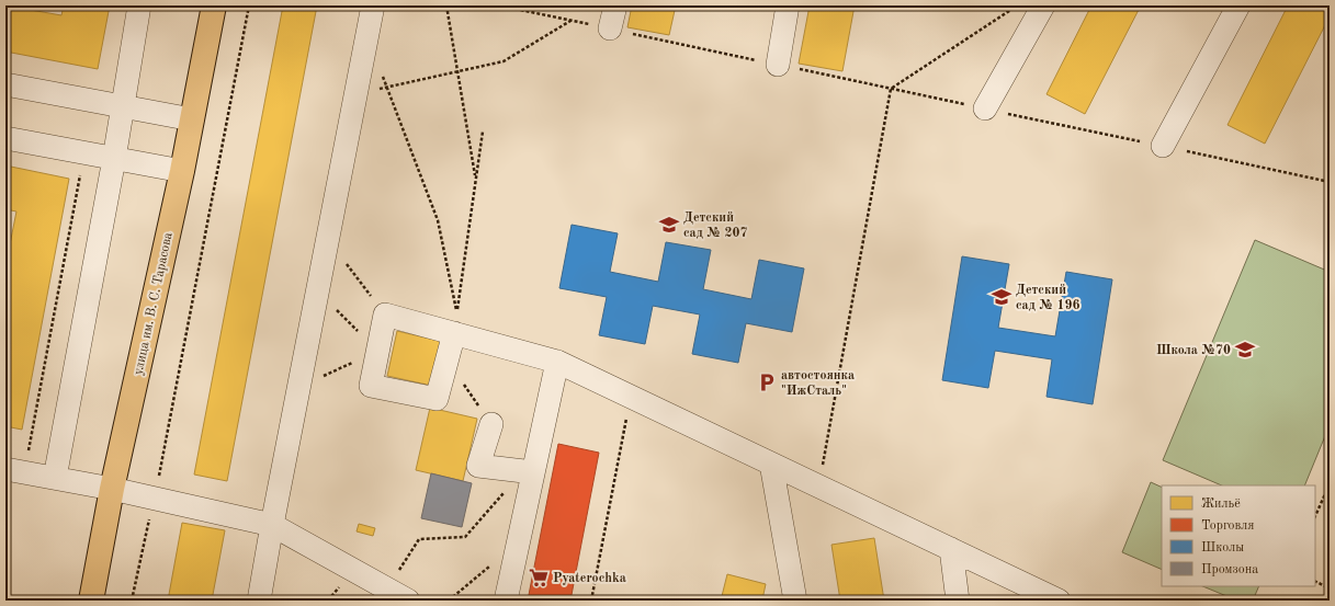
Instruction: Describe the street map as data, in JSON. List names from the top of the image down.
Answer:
{
  "streets": {
    "main road": ["улица им. В. С. Тарасова"]
  },
  "places": {
    "school or university": ["Детский сад № 207", "Детский сад № 196", "Школа №70"],
    "parking": ["автостоянка \"ИжСталь\""],
    "supermarket": ["Pyaterochka"]
  },
  "legend": [
    "Жильё",
    "Торговля",
    "Школы",
    "Промзона"
  ]
}
